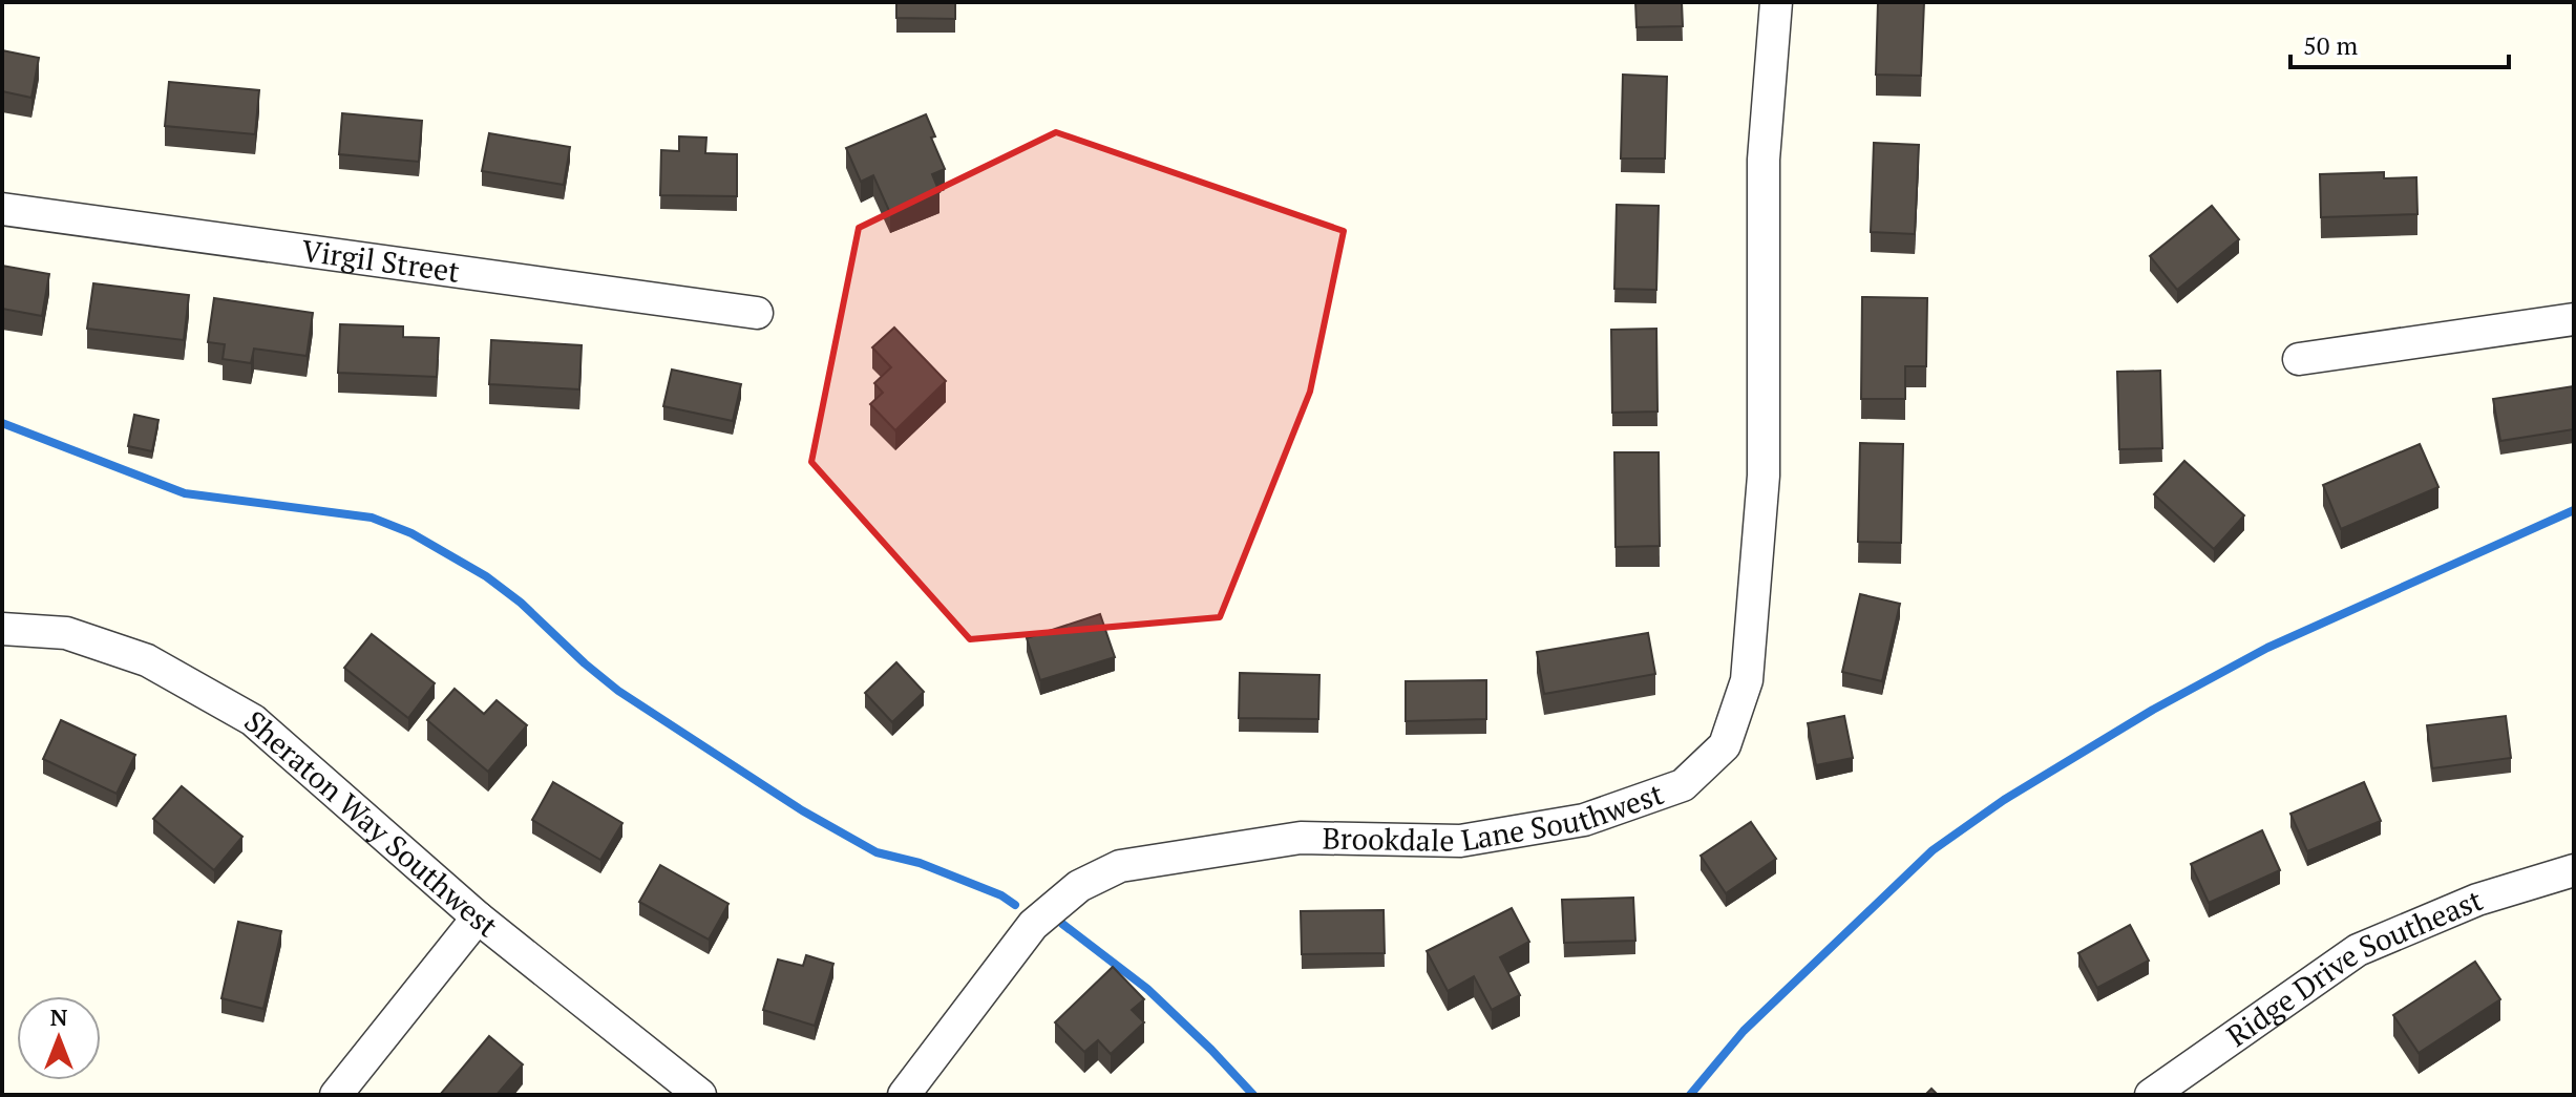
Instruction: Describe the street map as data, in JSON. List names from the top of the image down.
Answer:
{
  "streets": {
    "street": [
      "Virgil Street",
      "Brookdale Lane Southwest",
      "Sheraton Way Southwest",
      "Ridge Drive Southeast"
    ]
  },
  "scale_bar": "50 m",
  "north": "top"
}
